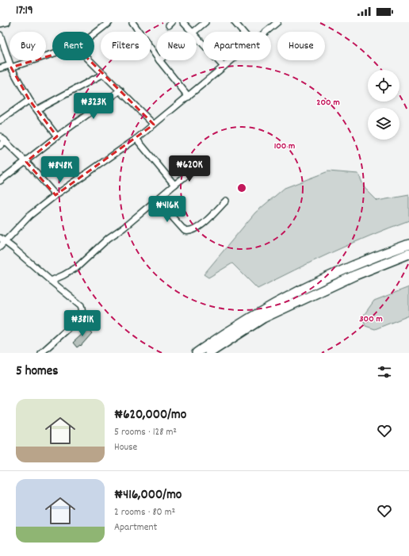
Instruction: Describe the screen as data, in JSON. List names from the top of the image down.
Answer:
{
  "page": {
    "status": "17:19",
    "chip": [
      "Buy",
      "Rent",
      "Filters",
      "New",
      "Apartment",
      "House"
    ],
    "price": [
      "₦323K",
      "₦620K",
      "₦848K",
      "₦416K",
      "₦381K"
    ],
    "heading": "5 homes",
    "list": [
      {
        "name": "₦620,000/mo",
        "note": "5 rooms · 128 m² · House"
      },
      {
        "name": "₦416,000/mo",
        "note": "2 rooms · 80 m² · Apartment"
      }
    ]
  },
  "rings": ["200 m", "100 m", "300 m"]
}
